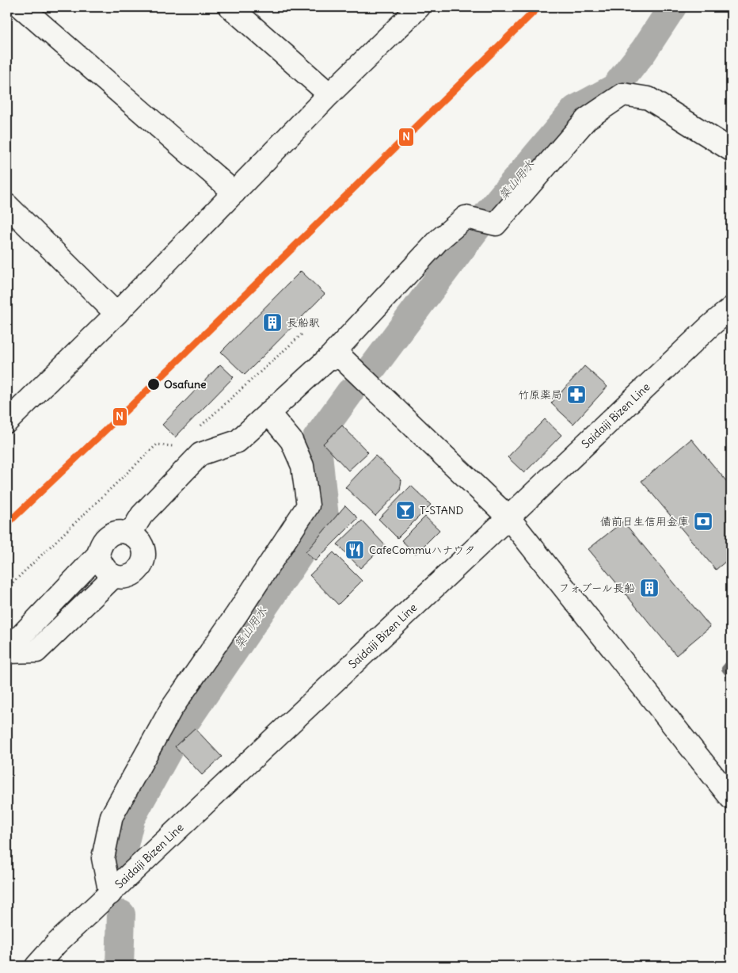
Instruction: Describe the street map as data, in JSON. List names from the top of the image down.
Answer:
{
  "streets": {
    "street": ["Saidaiji Bizen Line"]
  },
  "water": ["築山用水"],
  "places": {
    "building": ["長船駅", "フォブール長船"],
    "other": ["Osafune"],
    "pharmacy": ["竹原薬局"],
    "bar": ["T-STAND"],
    "bank": ["備前日生信用金庫"],
    "restaurant": ["CafeCommuハナウタ"]
  },
  "lines": ["transit line N"]
}
